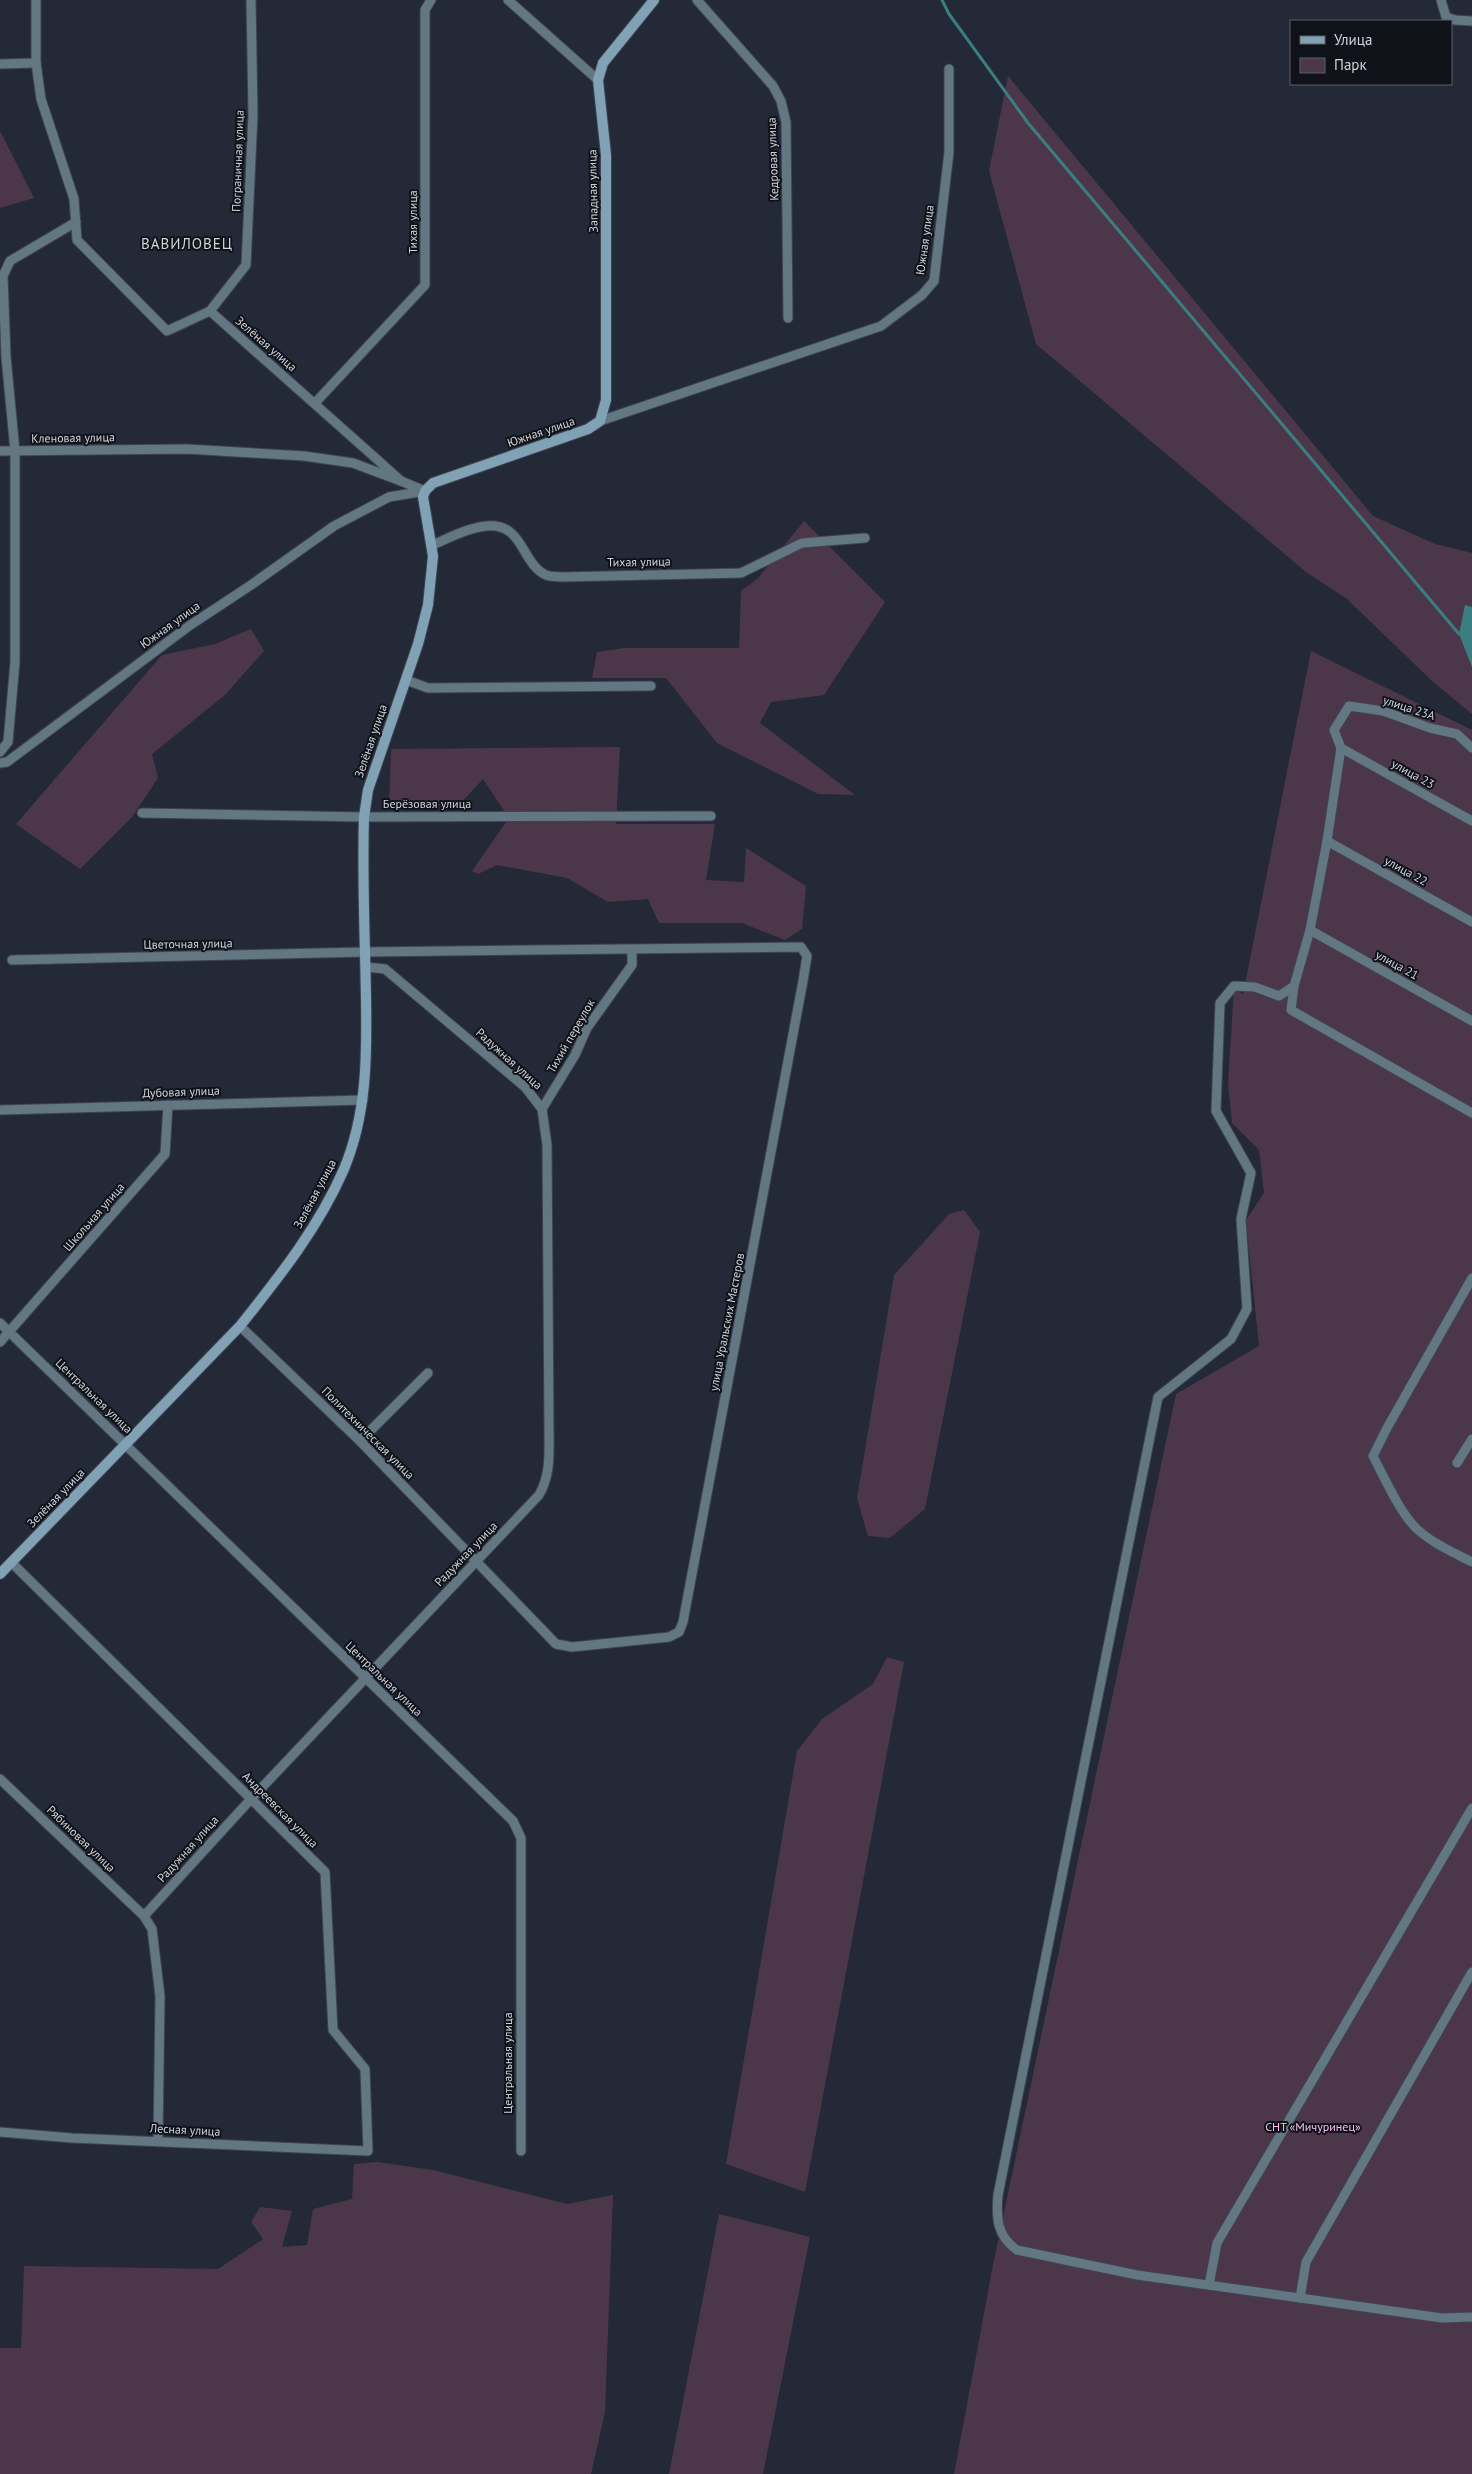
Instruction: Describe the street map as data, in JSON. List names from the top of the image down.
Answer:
{
  "streets": {
    "street": [
      "Кедровая улица",
      "Пограничная улица",
      "Западная улица",
      "Тихая улица",
      "Южная улица",
      "Зелёная улица",
      "Кленовая улица",
      "улица 23А",
      "улица 23",
      "Берёзовая улица",
      "улица 22",
      "Цветочная улица",
      "улица 21",
      "Тихий переулок",
      "Радужная улица",
      "Дубовая улица",
      "Школьная улица",
      "улица Уральских Мастеров",
      "Центральная улица",
      "Политехническая улица",
      "Андреевская улица",
      "Рябиновая улица",
      "Лесная улица"
    ]
  },
  "crossings": [
    ["Пограничная улица", "Зелёная улица"],
    ["Западная улица", "Южная улица"],
    ["Тихая улица", "Зелёная улица"],
    ["Южная улица", "Зелёная улица"],
    ["Зелёная улица", "Кленовая улица"],
    ["Зелёная улица", "Берёзовая улица"],
    ["Зелёная улица", "Цветочная улица"],
    ["Зелёная улица", "Радужная улица"],
    ["Зелёная улица", "Дубовая улица"],
    ["Зелёная улица", "Центральная улица"],
    ["Зелёная улица", "Политехническая улица"],
    ["Зелёная улица", "Андреевская улица"],
    ["улица 23А", "улица 23"],
    ["Цветочная улица", "Тихий переулок"],
    ["Цветочная улица", "улица Уральских Мастеров"],
    ["Тихий переулок", "Радужная улица"],
    ["Тихий переулок", "улица Уральских Мастеров"],
    ["Радужная улица", "улица Уральских Мастеров"],
    ["Радужная улица", "Центральная улица"],
    ["Радужная улица", "Политехническая улица"],
    ["Радужная улица", "Андреевская улица"],
    ["Радужная улица", "Рябиновая улица"],
    ["Дубовая улица", "Школьная улица"],
    ["Школьная улица", "Центральная улица"],
    ["улица Уральских Мастеров", "Политехническая улица"],
    ["Андреевская улица", "Лесная улица"]
  ],
  "districts": ["ВАВИЛОВЕЦ"],
  "parks": ["СНТ «Мичуринец»"],
  "legend": ["Улица", "Парк"]
}
